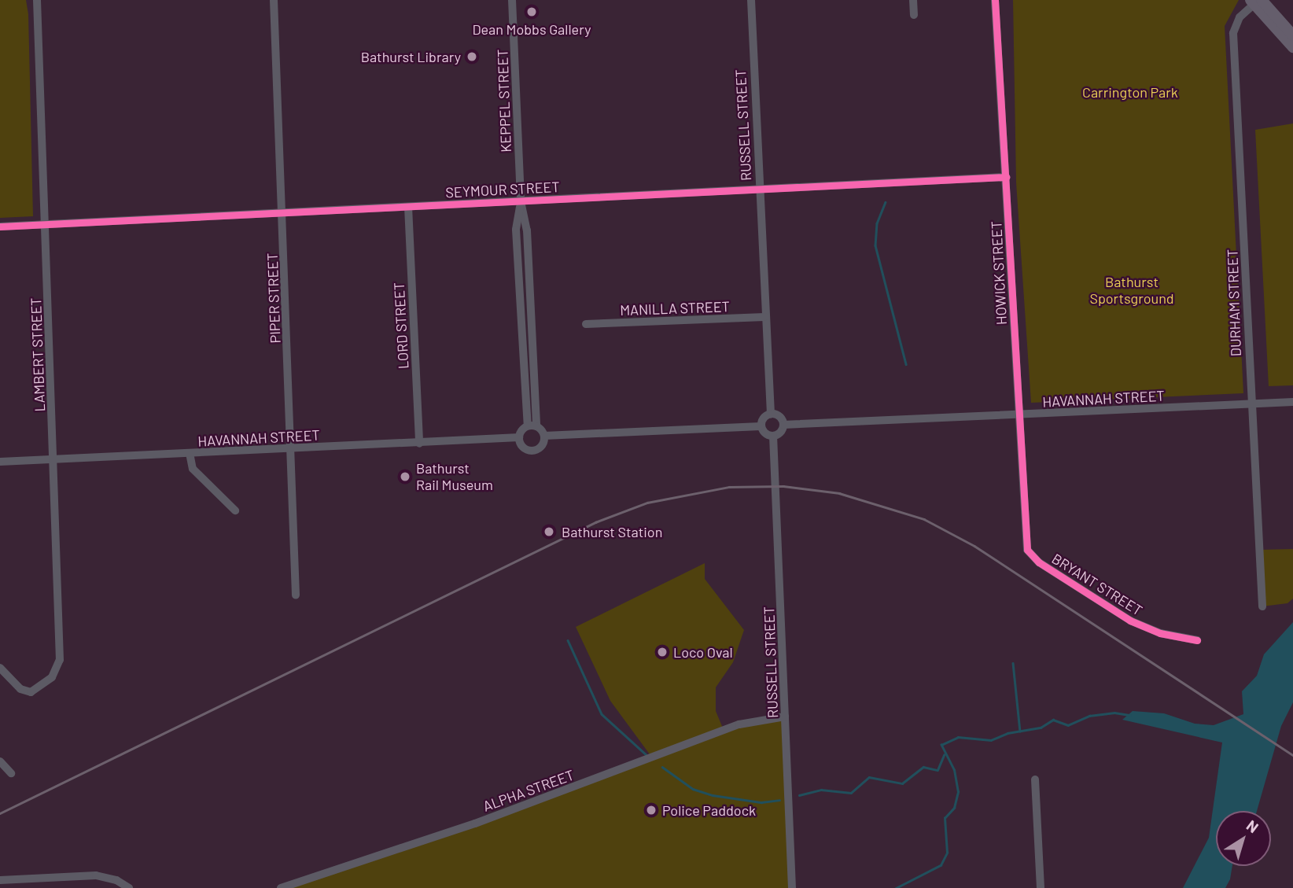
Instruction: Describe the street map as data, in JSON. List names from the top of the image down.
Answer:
{
  "streets": {
    "street": [
      "KEPPEL STREET",
      "RUSSELL STREET",
      "SEYMOUR STREET",
      "HOWICK STREET",
      "PIPER STREET",
      "DURHAM STREET",
      "MANILLA STREET",
      "LORD STREET",
      "LAMBERT STREET",
      "HAVANNAH STREET",
      "BRYANT STREET",
      "ALPHA STREET"
    ]
  },
  "crossings": [
    ["KEPPEL STREET", "SEYMOUR STREET"],
    ["KEPPEL STREET", "HAVANNAH STREET"],
    ["RUSSELL STREET", "SEYMOUR STREET"],
    ["RUSSELL STREET", "MANILLA STREET"],
    ["RUSSELL STREET", "HAVANNAH STREET"],
    ["RUSSELL STREET", "ALPHA STREET"],
    ["SEYMOUR STREET", "HOWICK STREET"],
    ["SEYMOUR STREET", "PIPER STREET"],
    ["SEYMOUR STREET", "LORD STREET"],
    ["SEYMOUR STREET", "LAMBERT STREET"],
    ["HOWICK STREET", "HAVANNAH STREET"],
    ["HOWICK STREET", "BRYANT STREET"],
    ["PIPER STREET", "HAVANNAH STREET"],
    ["DURHAM STREET", "HAVANNAH STREET"],
    ["LORD STREET", "HAVANNAH STREET"],
    ["LAMBERT STREET", "HAVANNAH STREET"]
  ],
  "parks": ["Carrington Park", "Bathurst Sportsground"],
  "places": [
    "Dean Mobbs Gallery",
    "Bathurst Library",
    "Bathurst Rail Museum",
    "Bathurst Station",
    "Loco Oval",
    "Police Paddock"
  ],
  "north": "top right"
}
